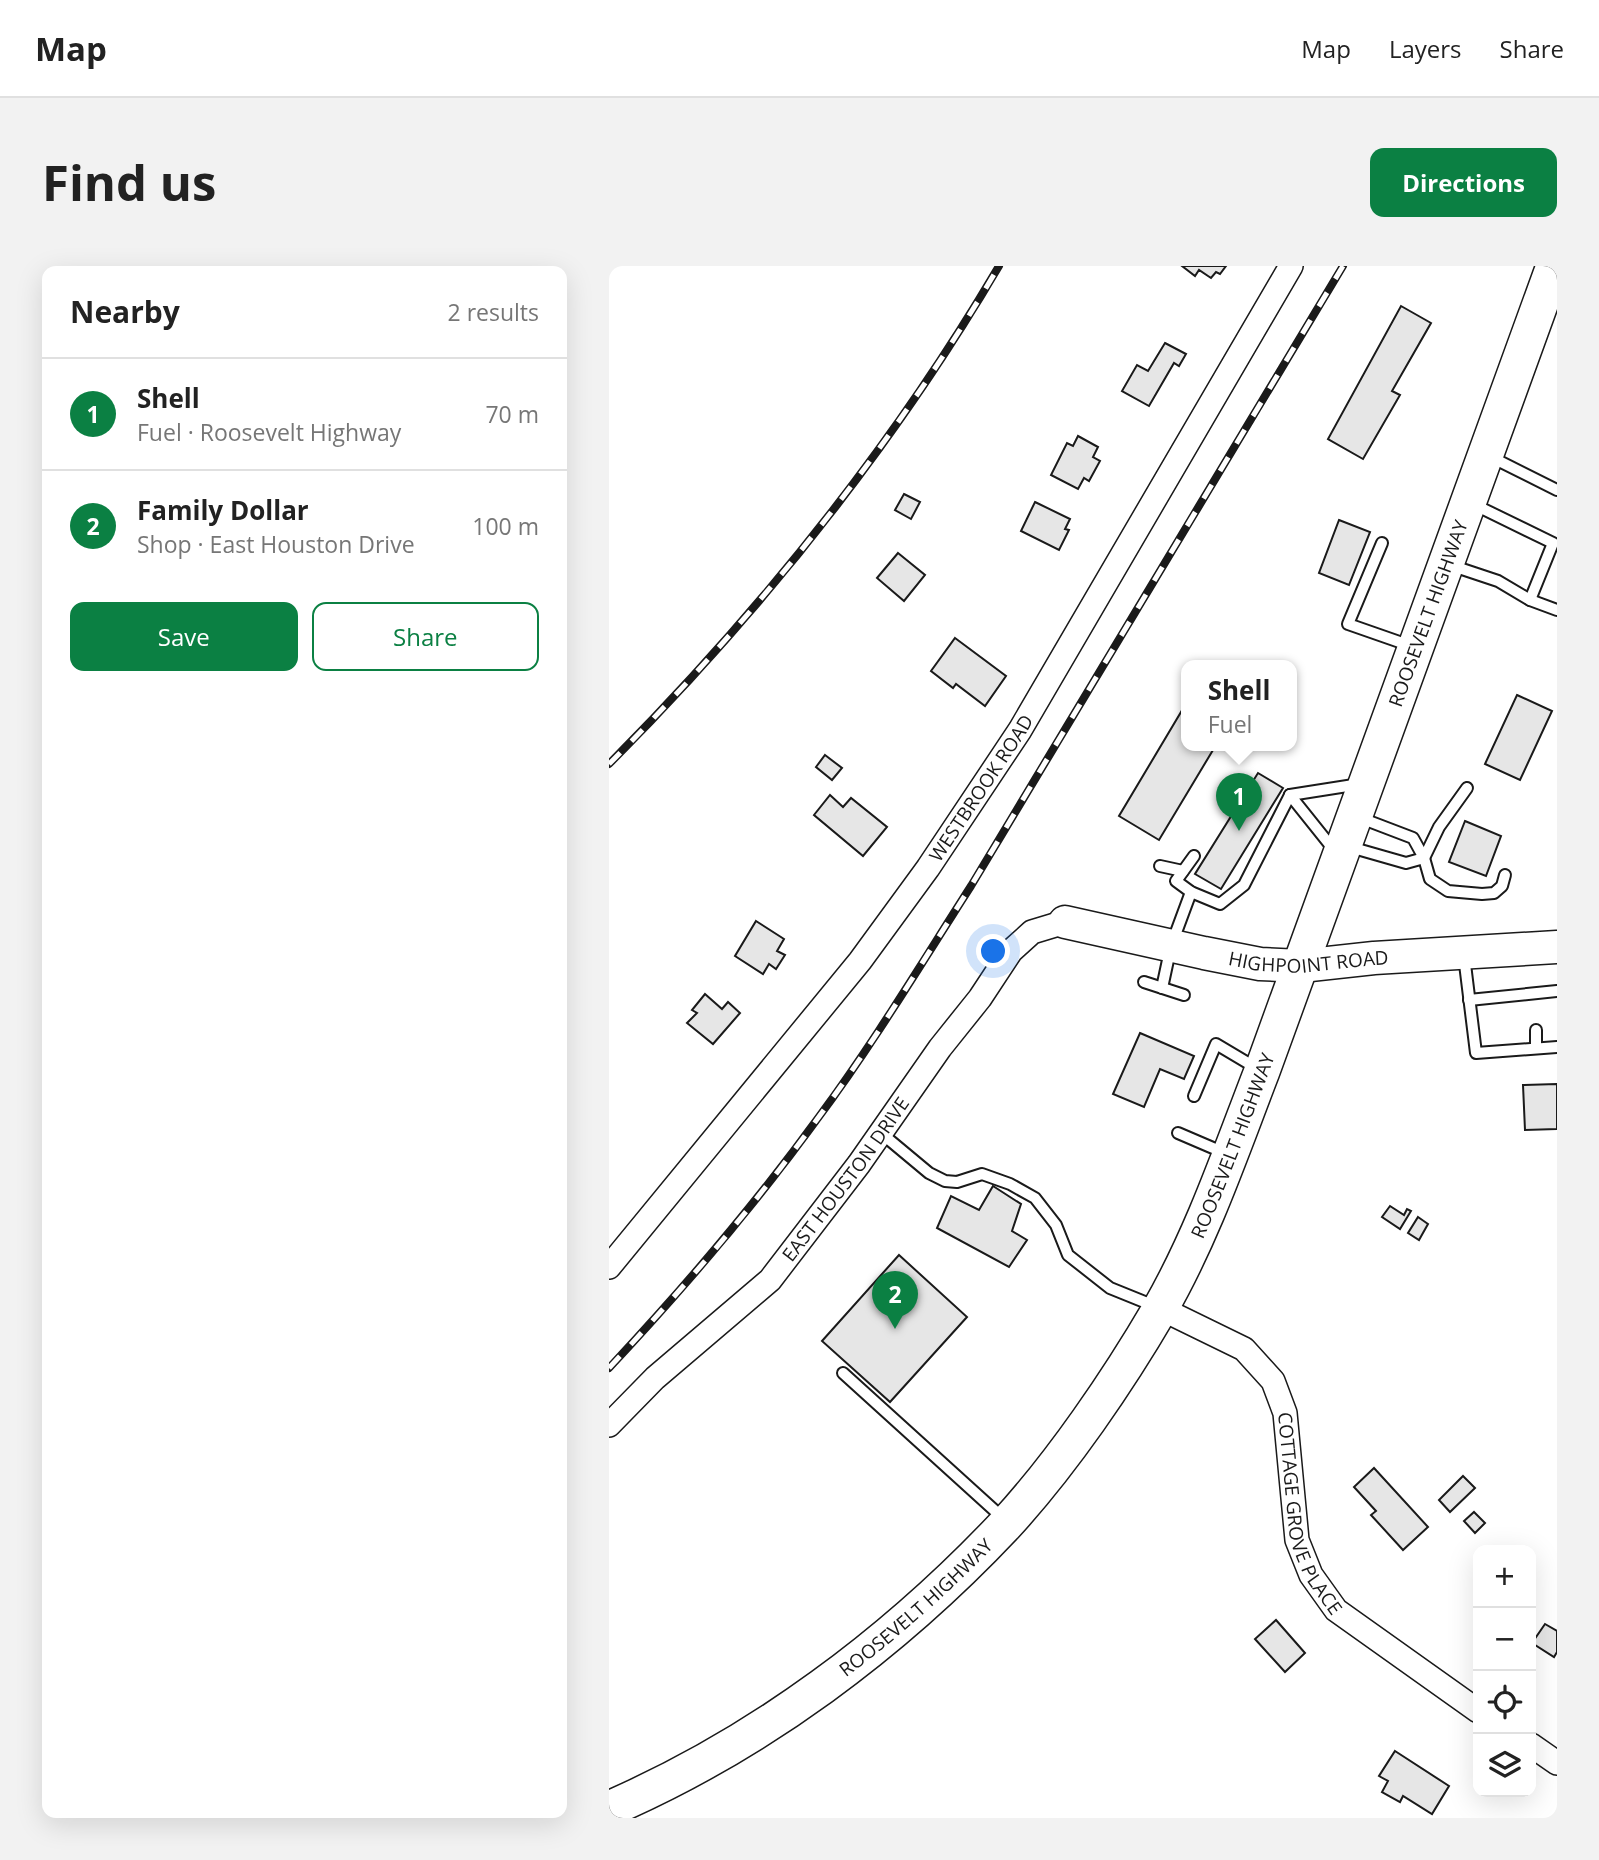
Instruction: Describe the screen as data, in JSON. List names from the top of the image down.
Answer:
{
  "streets": {
    "main road": ["ROOSEVELT HIGHWAY"],
    "street": [
      "WESTBROOK ROAD",
      "HIGHPOINT ROAD",
      "EAST HOUSTON DRIVE",
      "COTTAGE GROVE PLACE"
    ]
  },
  "crossings": [
    ["ROOSEVELT HIGHWAY", "HIGHPOINT ROAD"],
    ["ROOSEVELT HIGHWAY", "COTTAGE GROVE PLACE"],
    ["HIGHPOINT ROAD", "EAST HOUSTON DRIVE"]
  ],
  "page": {
    "header": "Map",
    "nav": ["Map", "Layers", "Share"],
    "buttons": [
      "Directions",
      ["Save", "Share"]
    ],
    "title": "Find us",
    "heading": ["Nearby", "2 results"],
    "list": [
      {
        "mark": "1",
        "name": "Shell",
        "note": "Fuel · Roosevelt Highway",
        "value": "70 m"
      },
      {
        "mark": "2",
        "name": "Family Dollar",
        "note": "Shop · East Houston Drive",
        "value": "100 m"
      }
    ],
    "popup": ["Shell", "Fuel"],
    "pins": ["1", "2"],
    "map_buttons": ["+", "−"]
  }
}
